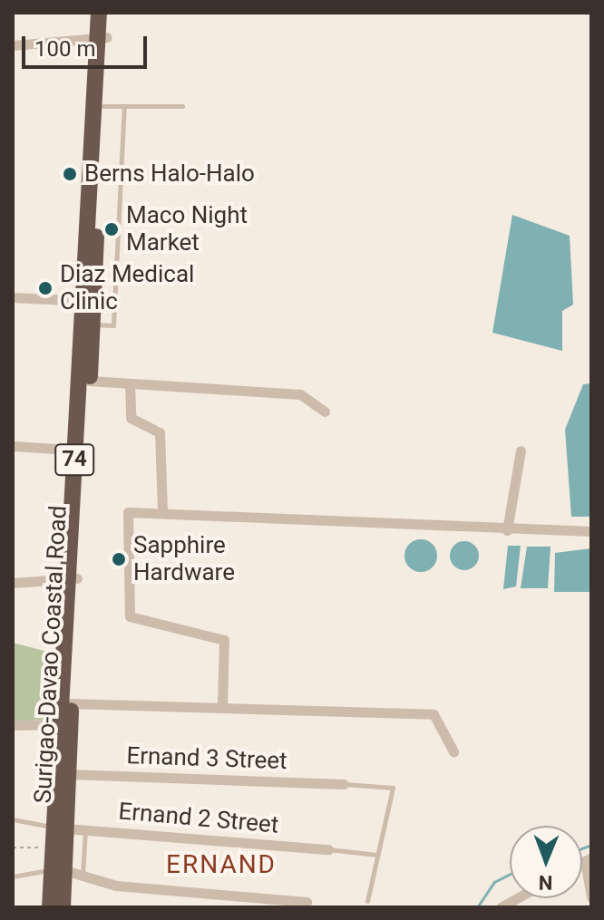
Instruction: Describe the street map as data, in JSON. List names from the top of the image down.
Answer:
{
  "streets": {
    "highway": ["74", "Surigao-Davao Coastal Road"],
    "street": ["Ernand 3 Street", "Ernand 2 Street"]
  },
  "crossings": [
    ["Surigao-Davao Coastal Road", "Ernand 3 Street"],
    ["Surigao-Davao Coastal Road", "Ernand 2 Street"]
  ],
  "districts": ["ERNAND"],
  "places": [
    "Berns Halo-Halo",
    "Maco Night Market",
    "Diaz Medical Clinic",
    "Sapphire Hardware"
  ],
  "scale_bar": "100 m",
  "north": "bottom"
}
